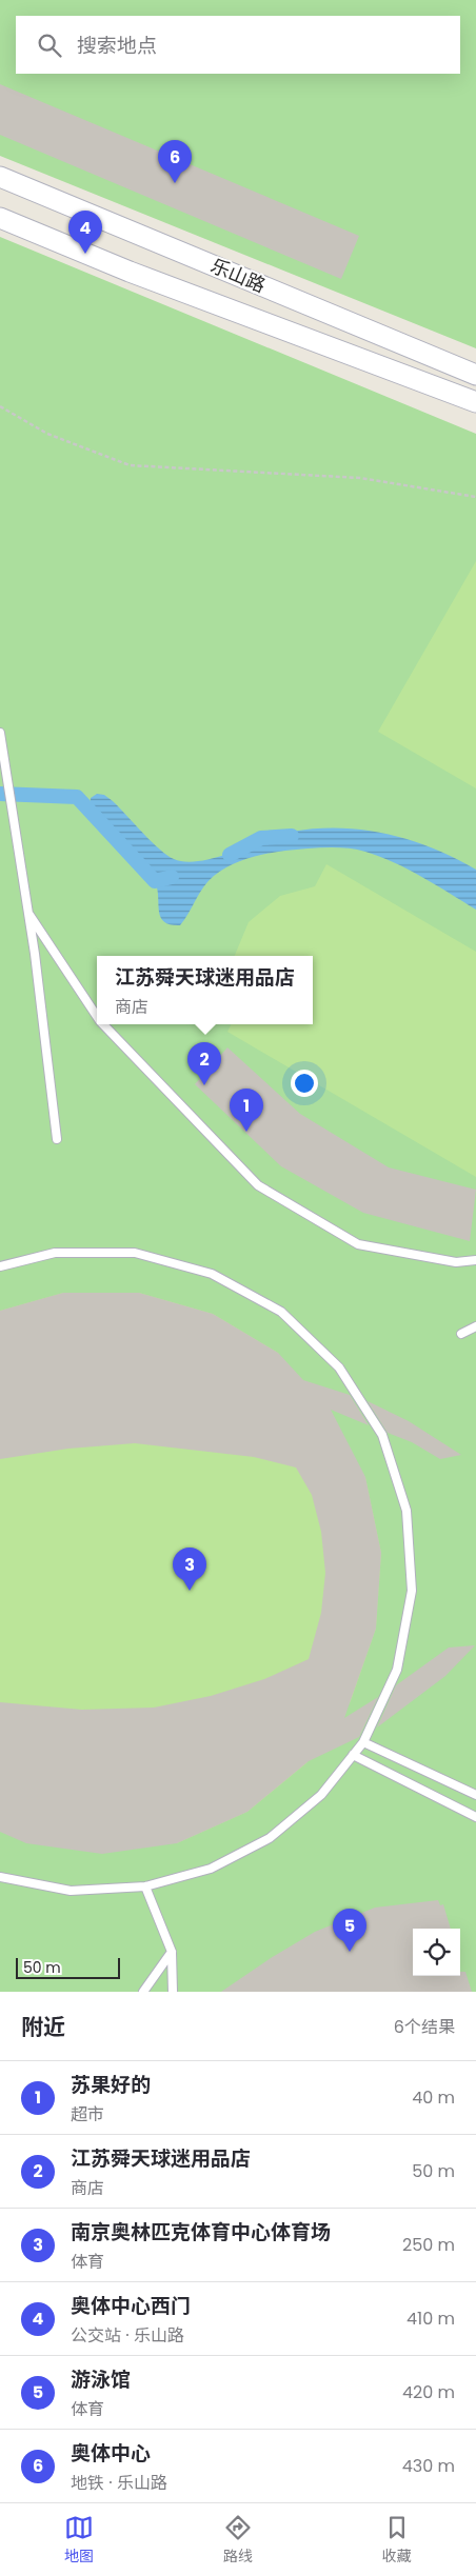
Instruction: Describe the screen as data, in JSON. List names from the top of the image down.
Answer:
{
  "streets": {
    "street": ["乐山路"]
  },
  "scale_bar": "50 m",
  "page": {
    "search": "搜索地点",
    "pins": [
      "6",
      "4",
      "2",
      "1",
      "3",
      "5"
    ],
    "popup": ["江苏舜天球迷用品店", "商店"],
    "scale": "50 m",
    "heading": ["附近", "6个结果"],
    "list": [
      {
        "mark": "1",
        "name": "苏果好的",
        "note": "超市",
        "value": "40 m"
      },
      {
        "mark": "2",
        "name": "江苏舜天球迷用品店",
        "note": "商店",
        "value": "50 m"
      },
      {
        "mark": "3",
        "name": "南京奥林匹克体育中心体育场",
        "note": "体育",
        "value": "250 m"
      },
      {
        "mark": "4",
        "name": "奥体中心西门",
        "note": "公交站 · 乐山路",
        "value": "410 m"
      },
      {
        "mark": "5",
        "name": "游泳馆",
        "note": "体育",
        "value": "420 m"
      },
      {
        "mark": "6",
        "name": "奥体中心",
        "note": "地铁 · 乐山路",
        "value": "430 m"
      }
    ],
    "nav": ["地图", "路线", "收藏"]
  }
}
